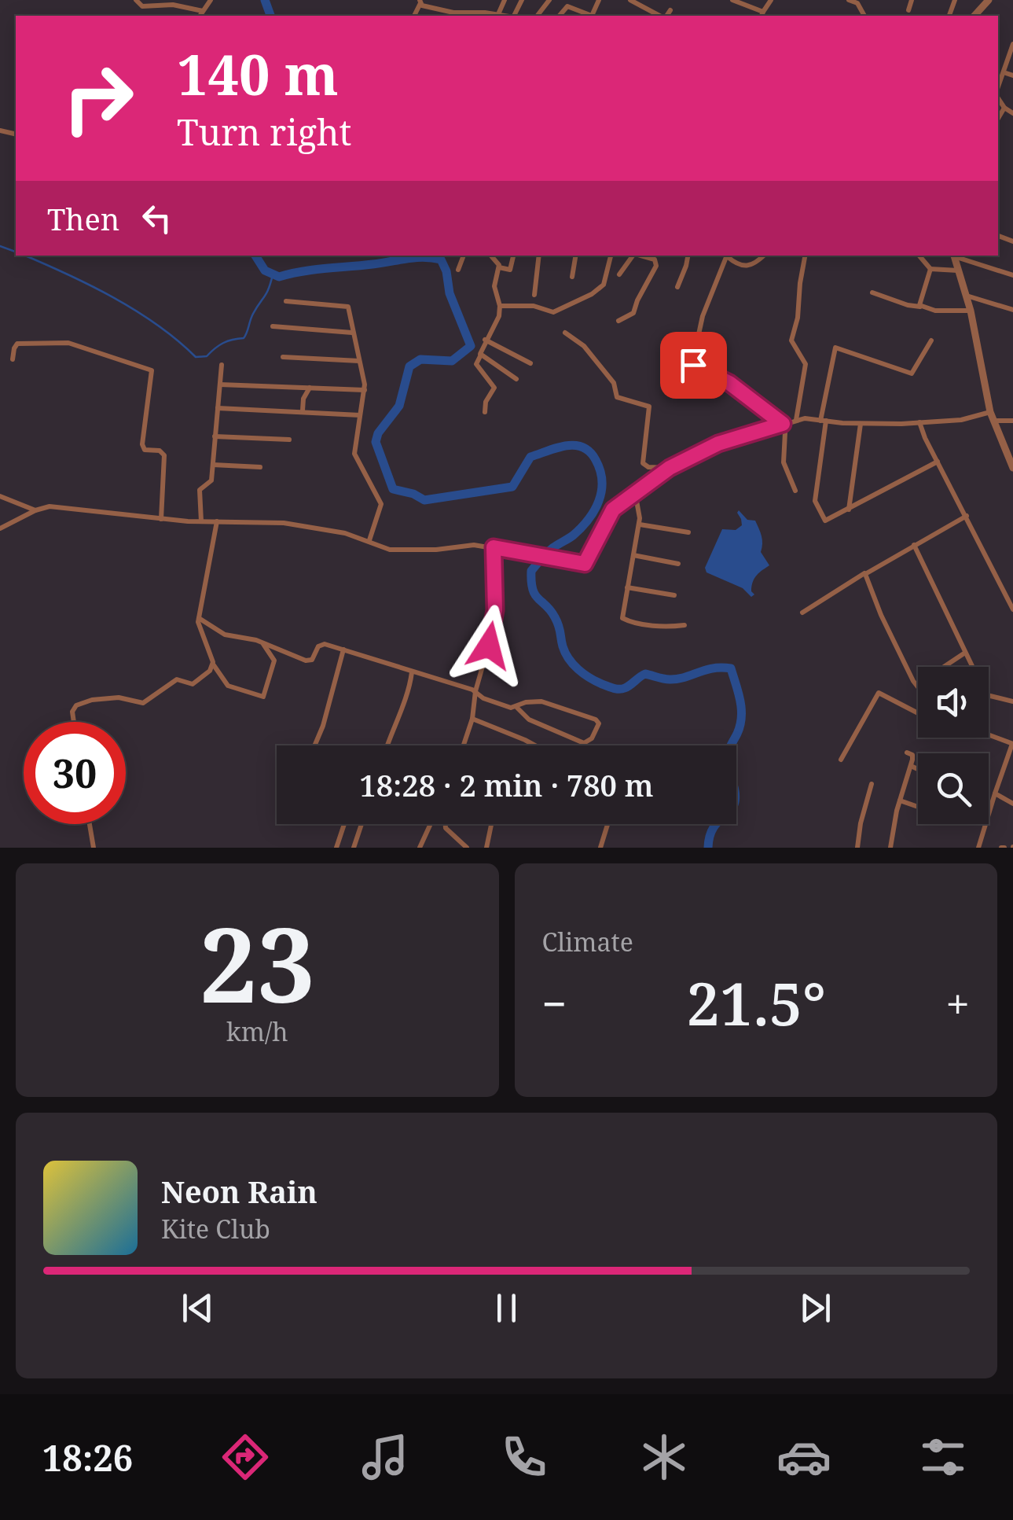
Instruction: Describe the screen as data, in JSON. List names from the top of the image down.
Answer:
{
  "page": {
    "turn": ["140 m", "Turn right"],
    "then": "Then",
    "limit": "30",
    "trip": "18:28 · 2 min · 780 m",
    "tile": [
      ["23", "km/h"],
      "Climate"
    ],
    "heat": ["−", "21.5°", "+"],
    "song": ["Neon Rain", "Kite Club"],
    "tabs": "18:26"
  }
}
